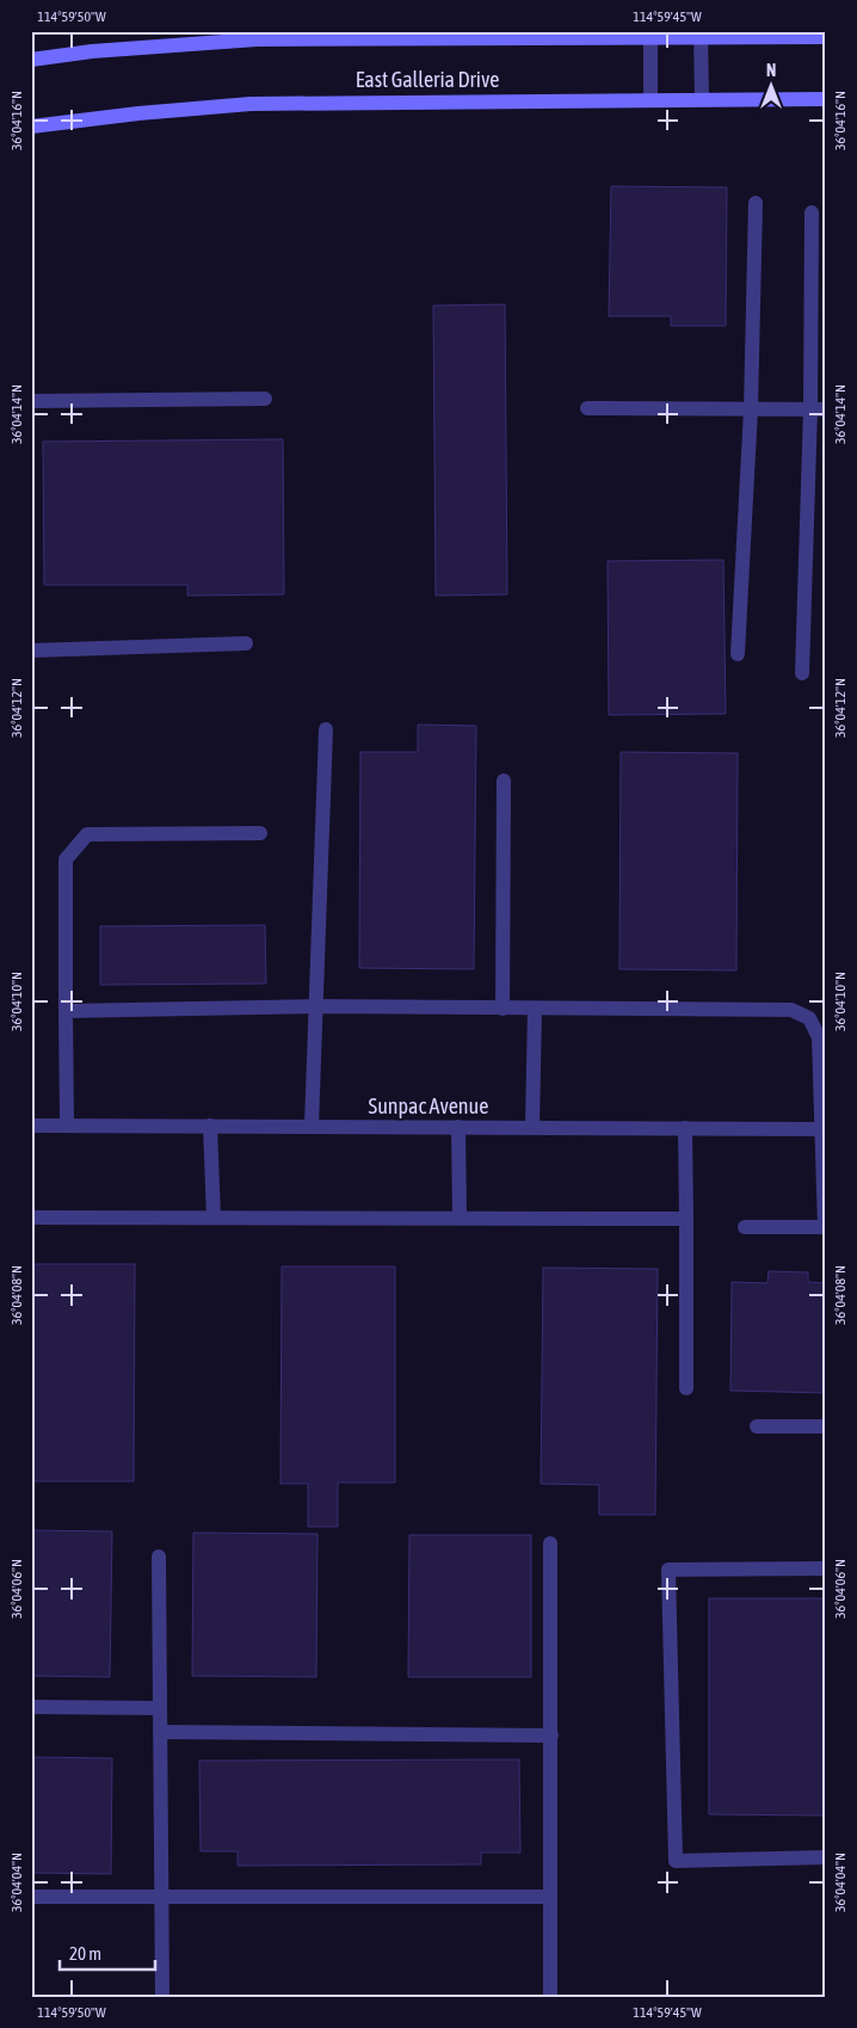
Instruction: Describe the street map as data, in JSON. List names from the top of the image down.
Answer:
{
  "streets": {
    "main road": ["East Galleria Drive"],
    "street": ["Sunpac Avenue"]
  },
  "scale_bar": "20 m",
  "north": "top",
  "coordinates": [
    "114°59'50\"W",
    "114°59'45\"W",
    "36°04'16\"N",
    "36°04'14\"N",
    "36°04'12\"N",
    "36°04'10\"N",
    "36°04'08\"N",
    "36°04'06\"N",
    "36°04'04\"N"
  ]
}
